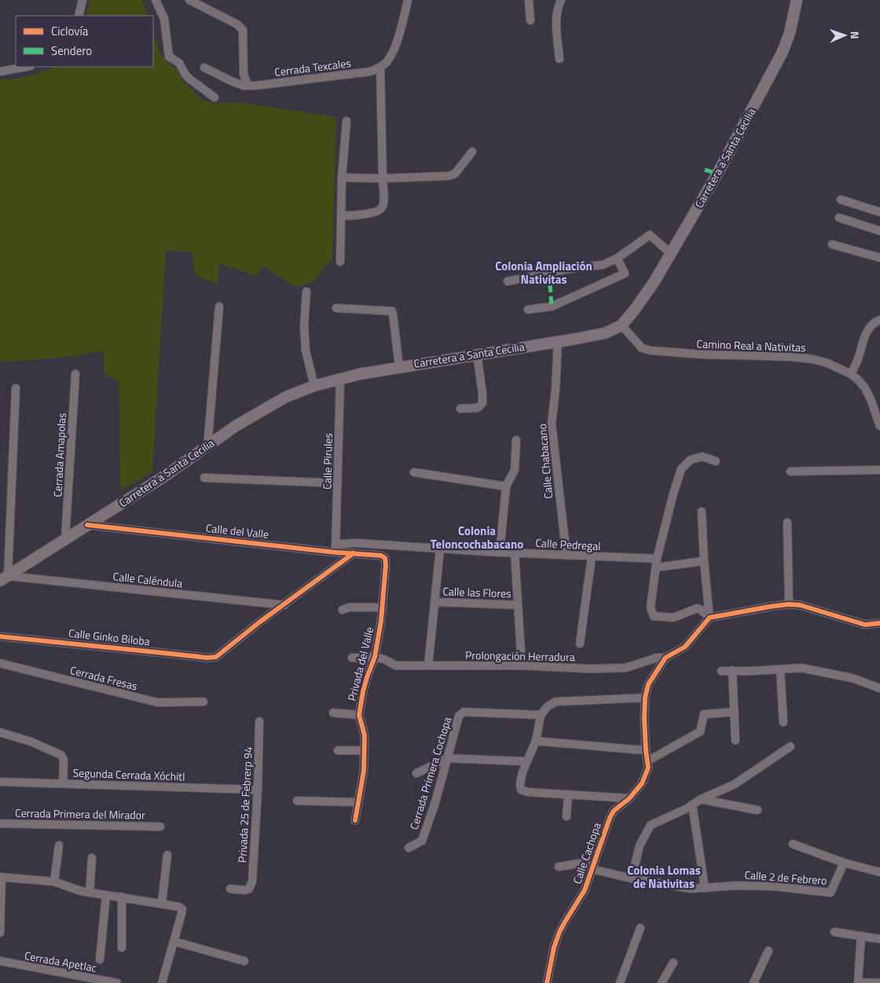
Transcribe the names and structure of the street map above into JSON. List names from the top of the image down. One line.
{"streets":{"main road":["Carretera a Santa Cecilia"],"street":["Cerrada Texcales","Camino Real a Nativitas","Cerrada Amapolas","Calle Pirules","Calle Chabacano","Calle del Valle","Calle Pedregal","Calle Caléndula","Calle las Flores","Calle Ginko Biloba","Prolongación Herradura","Privada del Valle","Cerrada Fresas","Cerrada Primera Cochopa","Segunda Cerrada Xóchitl","Privada 25 de Febrerp 94","Cerrada Primera del Mirador","Calle Cachopa","Calle 2 de Febrero","Cerrada Apetlac"]},"crossings":[["Carretera a Santa Cecilia","Camino Real a Nativitas"],["Carretera a Santa Cecilia","Cerrada Amapolas"],["Carretera a Santa Cecilia","Calle Pirules"],["Carretera a Santa Cecilia","Calle Chabacano"],["Carretera a Santa Cecilia","Calle del Valle"],["Carretera a Santa Cecilia","Calle Caléndula"],["Calle Pirules","Calle del Valle"],["Calle Pirules","Calle Pedregal"],["Calle Chabacano","Calle Pedregal"],["Calle del Valle","Calle Pedregal"],["Calle del Valle","Privada del Valle"],["Calle Caléndula","Calle Ginko Biloba"],["Prolongación Herradura","Privada del Valle"],["Segunda Cerrada Xóchitl","Privada 25 de Febrerp 94"],["Calle Cachopa","Calle 2 de Febrero"]],"districts":["Colonia Ampliación Nativitas","Colonia Teloncochabacano","Colonia Lomas de Nativitas"],"legend":["Ciclovía","Sendero"],"north":"right"}
